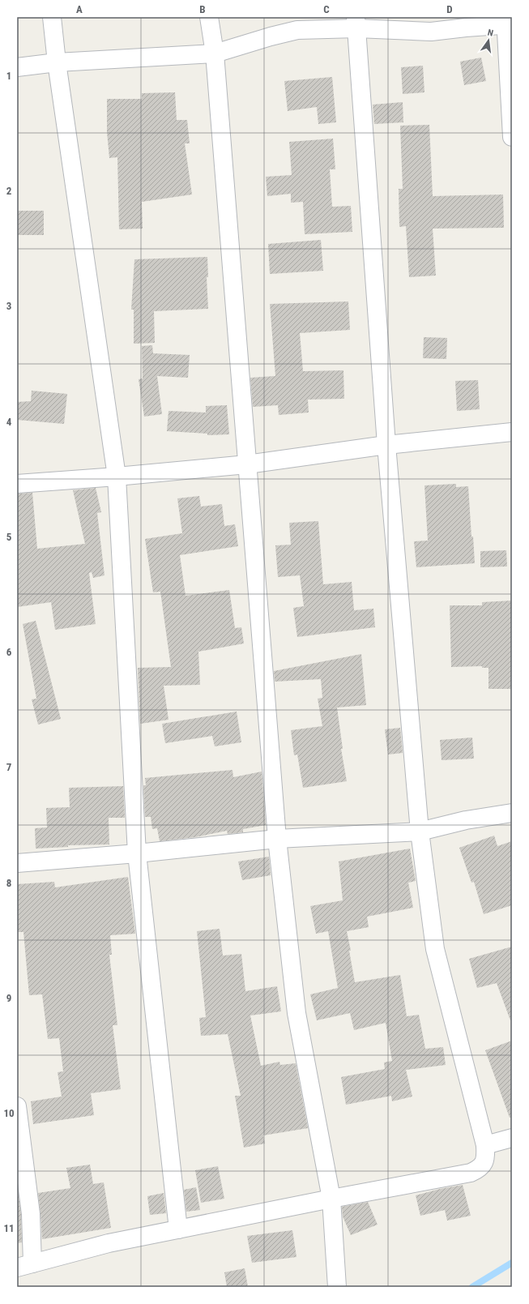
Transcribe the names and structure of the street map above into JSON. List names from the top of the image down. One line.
{"north":"top","grid":{"columns":["A","B","C","D"],"rows":["1","2","3","4","5","6","7","8","9","10","11"]}}
